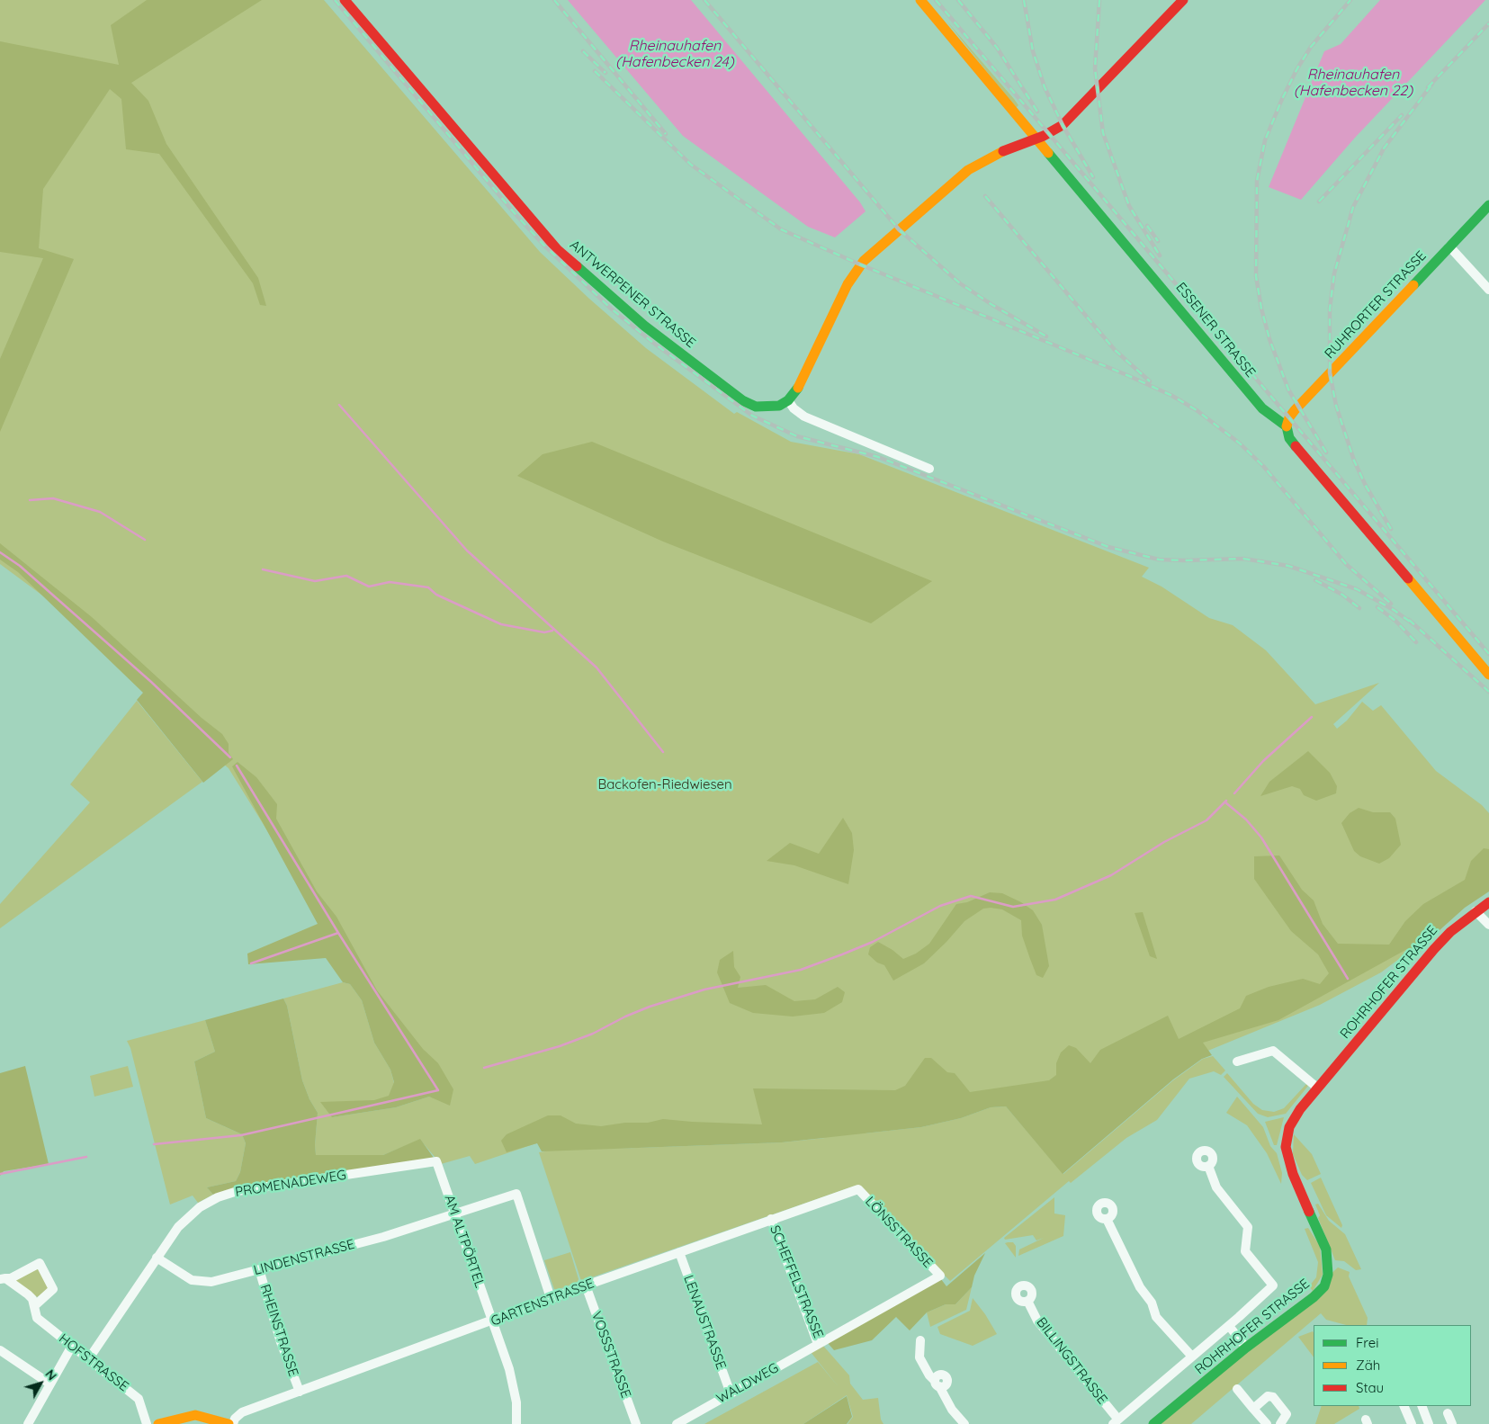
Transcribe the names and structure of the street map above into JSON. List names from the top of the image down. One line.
{"streets":{"street":["ANTWERPENER STRASSE","RUHRORTER STRASSE","ESSENER STRASSE","ROHRHOFER STRASSE","PROMENADEWEG","LÖNSSTRASSE","AM ALTPÖRTEL","LINDENSTRASSE","SCHEFFELSTRASSE","GARTENSTRASSE","LENAUSTRASSE","RHEINSTRASSE","VOSSSTRASSE","BILLINGSTRASSE","HOFSTRASSE","WALDWEG"]},"crossings":[["RUHRORTER STRASSE","ESSENER STRASSE"],["PROMENADEWEG","AM ALTPÖRTEL"],["PROMENADEWEG","LINDENSTRASSE"],["PROMENADEWEG","HOFSTRASSE"],["LÖNSSTRASSE","SCHEFFELSTRASSE"],["LÖNSSTRASSE","GARTENSTRASSE"],["AM ALTPÖRTEL","LINDENSTRASSE"],["AM ALTPÖRTEL","GARTENSTRASSE"],["LINDENSTRASSE","GARTENSTRASSE"],["LINDENSTRASSE","RHEINSTRASSE"],["SCHEFFELSTRASSE","GARTENSTRASSE"],["SCHEFFELSTRASSE","WALDWEG"],["GARTENSTRASSE","LENAUSTRASSE"],["GARTENSTRASSE","RHEINSTRASSE"],["GARTENSTRASSE","VOSSSTRASSE"],["LENAUSTRASSE","WALDWEG"]],"water":["Rheinauhafen (Hafenbecken 24)","Rheinauhafen (Hafenbecken 22)"],"parks":["Backofen-Riedwiesen"],"legend":["Frei","Zäh","Stau"],"north":"top right"}
